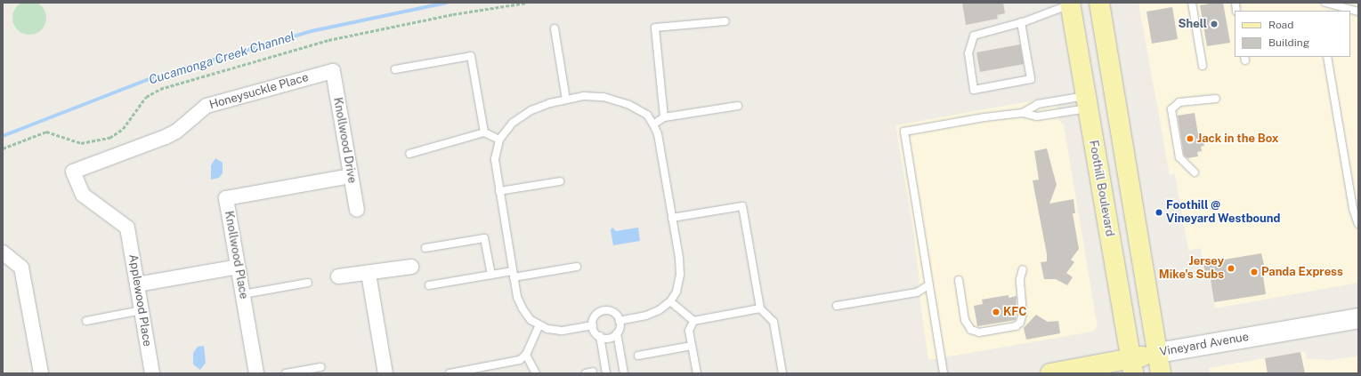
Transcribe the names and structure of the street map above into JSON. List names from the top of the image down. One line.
{"streets":{"main road":["Foothill Boulevard","Vineyard Avenue"],"street":["Honeysuckle Place","Knollwood Drive","Knollwood Place","Applewood Place"]},"crossings":[["Honeysuckle Place","Knollwood Drive"],["Honeysuckle Place","Applewood Place"],["Knollwood Drive","Knollwood Place"],["Foothill Boulevard","Vineyard Avenue"]],"water":["Cucamonga Creek Channel"],"places":["Shell","Jack in the Box","Foothill @ Vineyard Westbound","Jersey Mike's Subs","Panda Express","KFC"],"legend":["Road","Building"]}
